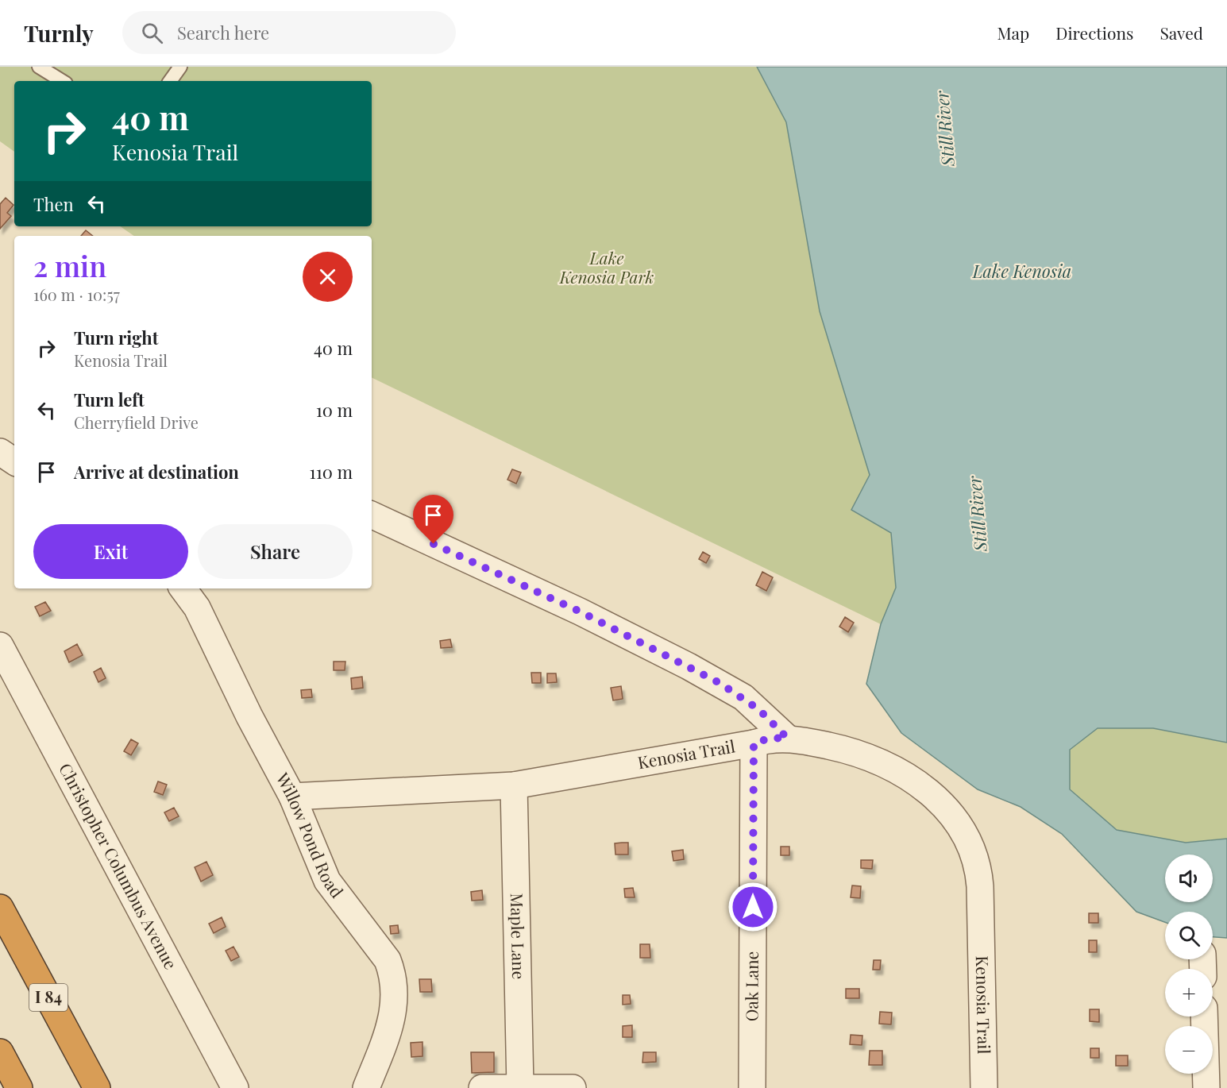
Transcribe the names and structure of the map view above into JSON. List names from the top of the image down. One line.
{"streets":{"highway":["I 84"],"street":["Kenosia Trail","Willow Pond Road","Christopher Columbus Avenue","Maple Lane","Oak Lane"]},"crossings":[["Kenosia Trail","Willow Pond Road"],["Kenosia Trail","Maple Lane"],["Kenosia Trail","Oak Lane"]],"water":["Still River","Lake Kenosia"],"parks":["Lake Kenosia Park"],"page":{"header":"Turnly","search":"Search here","nav":["Map","Directions","Saved"],"turn":["40 m","Kenosia Trail"],"then":"Then","heading":["2 min","160 m · 10:57"],"list":[{"name":"Turn right","note":"Kenosia Trail","value":"40 m"},{"name":"Turn left","note":"Cherryfield Drive","value":"10 m"},{"name":"Arrive at destination","value":"110 m"}],"buttons":["Exit","Share"],"map_buttons":["+","−"]}}
